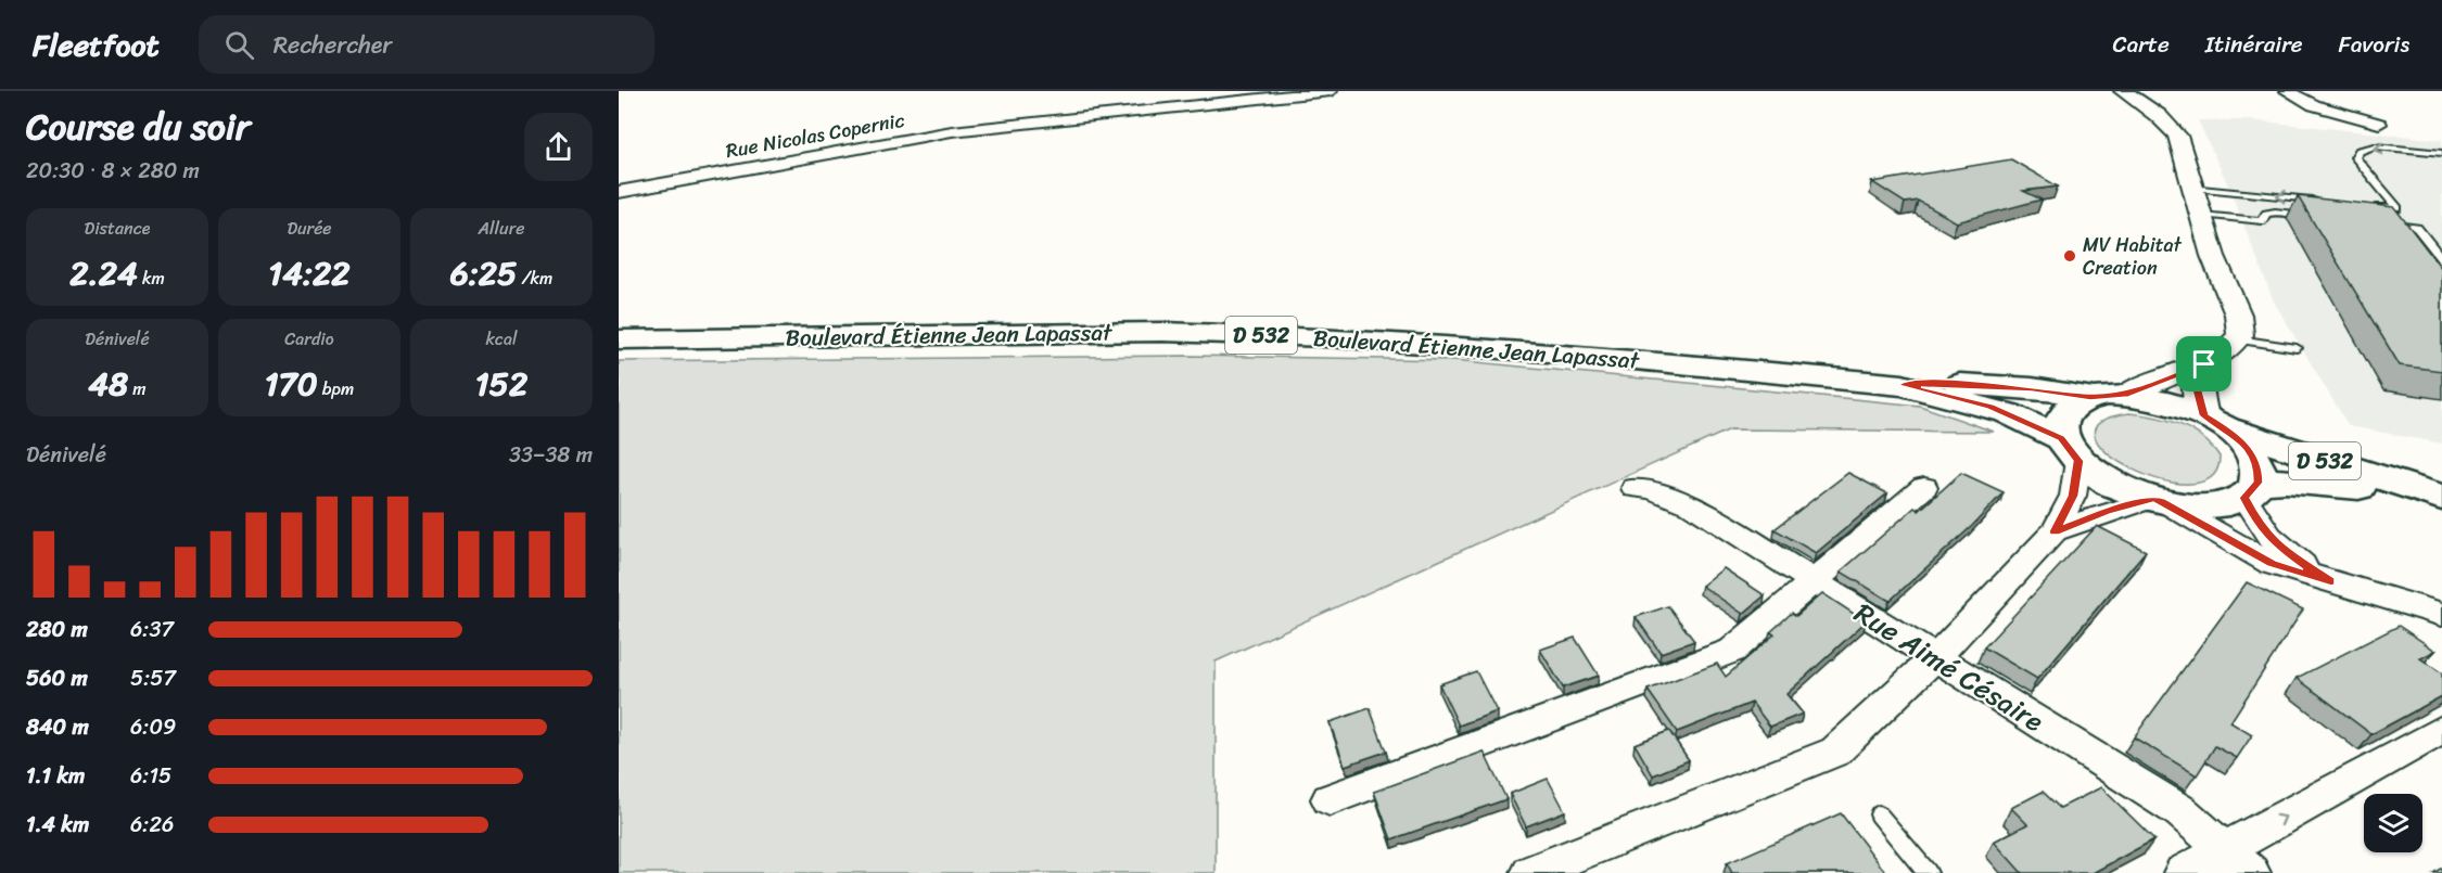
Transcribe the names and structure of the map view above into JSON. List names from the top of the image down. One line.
{"streets":{"main road":["Boulevard Étienne Jean Lapassat","D 532"],"street":["Rue Nicolas Copernic","Rue Aimé Césaire"]},"crossings":[["Boulevard Étienne Jean Lapassat","D 532"]],"places":["MV Habitat Creation"],"page":{"header":"Fleetfoot","search":"Rechercher","nav":["Carte","Itinéraire","Favoris"],"heading":["Course du soir","20:30 · 8 × 280 m"],"stats":[["Distance","2.24 km"],["Durée","14:22"],["Allure","6:25 /km"],["Dénivelé","48 m"],["Cardio","170 bpm"],["kcal","152"]],"chart":["Dénivelé","33–38 m"],"list":[{"name":"280 m","note":"6:37"},{"name":"560 m","note":"5:57"},{"name":"840 m","note":"6:09"},{"name":"1.1 km","note":"6:15"},{"name":"1.4 km","note":"6:26"}]}}
